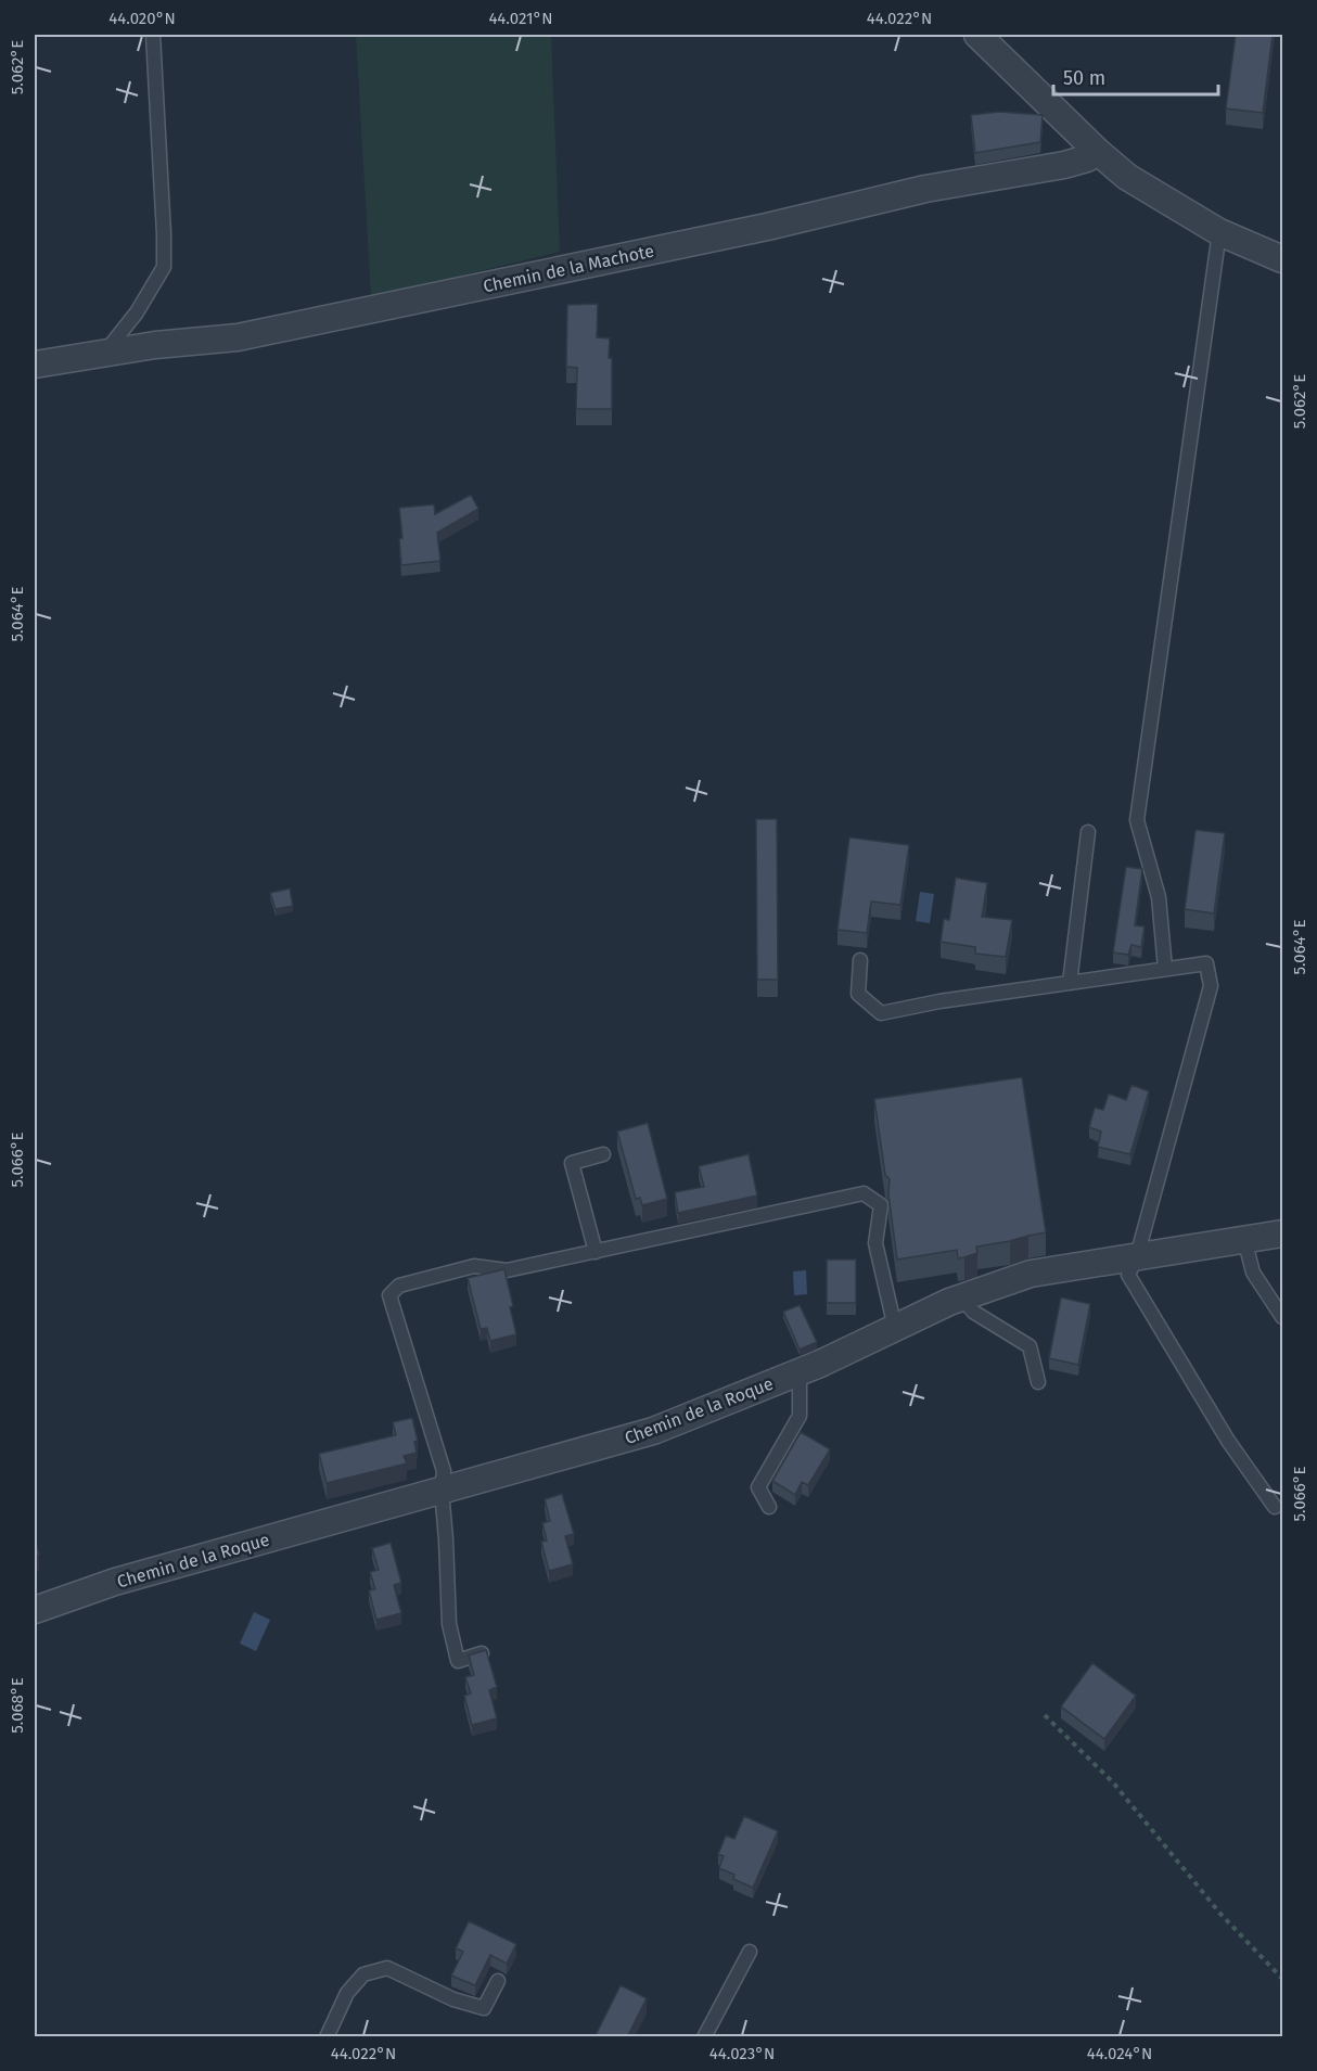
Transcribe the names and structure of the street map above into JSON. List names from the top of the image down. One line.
{"streets":{"street":["Chemin de la Machote","Chemin de la Roque"]},"scale_bar":"50 m","coordinates":["44.020°N","44.021°N","44.022°N","5.062°E","5.064°E","5.066°E","5.068°E","44.023°N","44.024°N"]}
